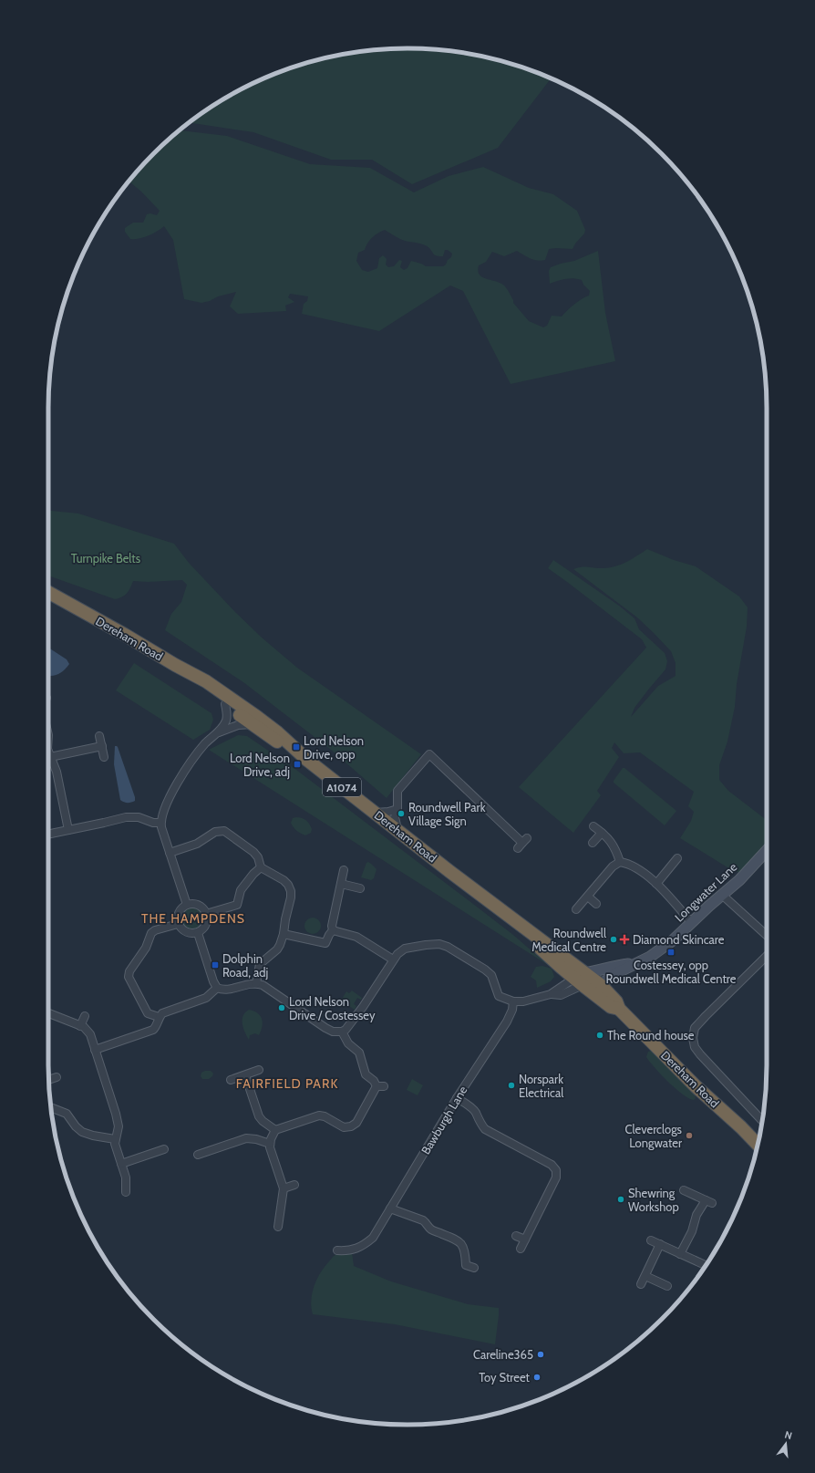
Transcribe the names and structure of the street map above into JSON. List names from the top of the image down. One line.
{"streets":{"highway":["Dereham Road","A1074"],"street":["Longwater Lane","Bawburgh Lane"]},"crossings":[["Dereham Road","Longwater Lane"]],"districts":["THE HAMPDENS","FAIRFIELD PARK"],"parks":["Turnpike Belts"],"places":{"transit":["Lord Nelson Drive, opp","Lord Nelson Drive, adj","Costessey, opp Roundwell Medical Centre","Dolphin Road, adj"],"other":["Roundwell Park Village Sign","Roundwell Medical Centre","Lord Nelson Drive / Costessey","The Round house","Norspark Electrical","Cleverclogs Longwater","Shewring Workshop","Careline365","Toy Street"],"health":["Diamond Skincare"]},"north":"top"}
